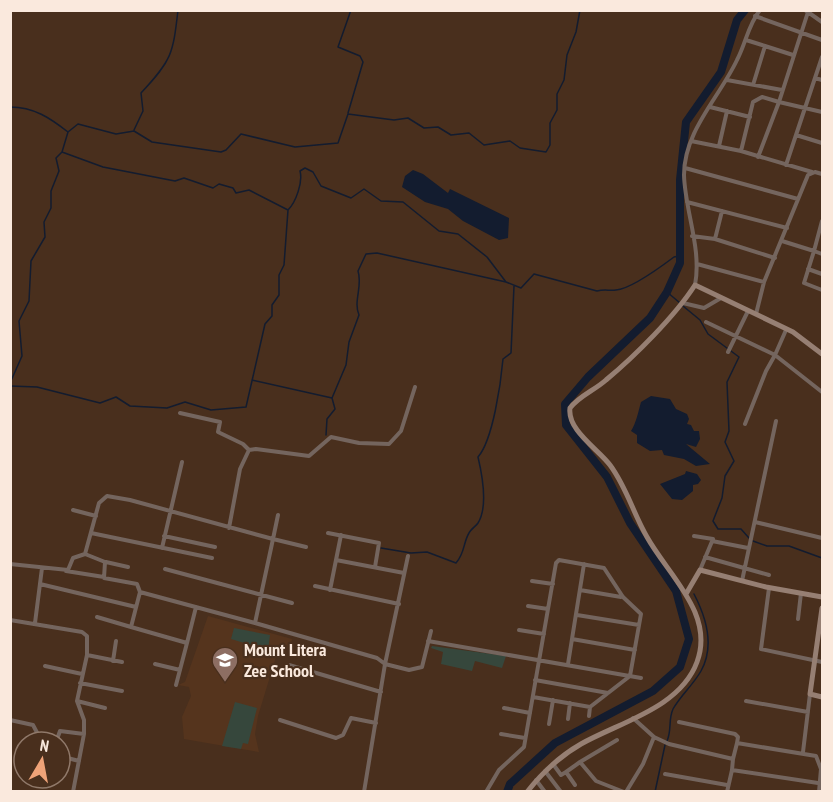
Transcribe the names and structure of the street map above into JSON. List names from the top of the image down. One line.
{"places":{"school or university":["Mount Litera Zee School"]},"north":"top"}
